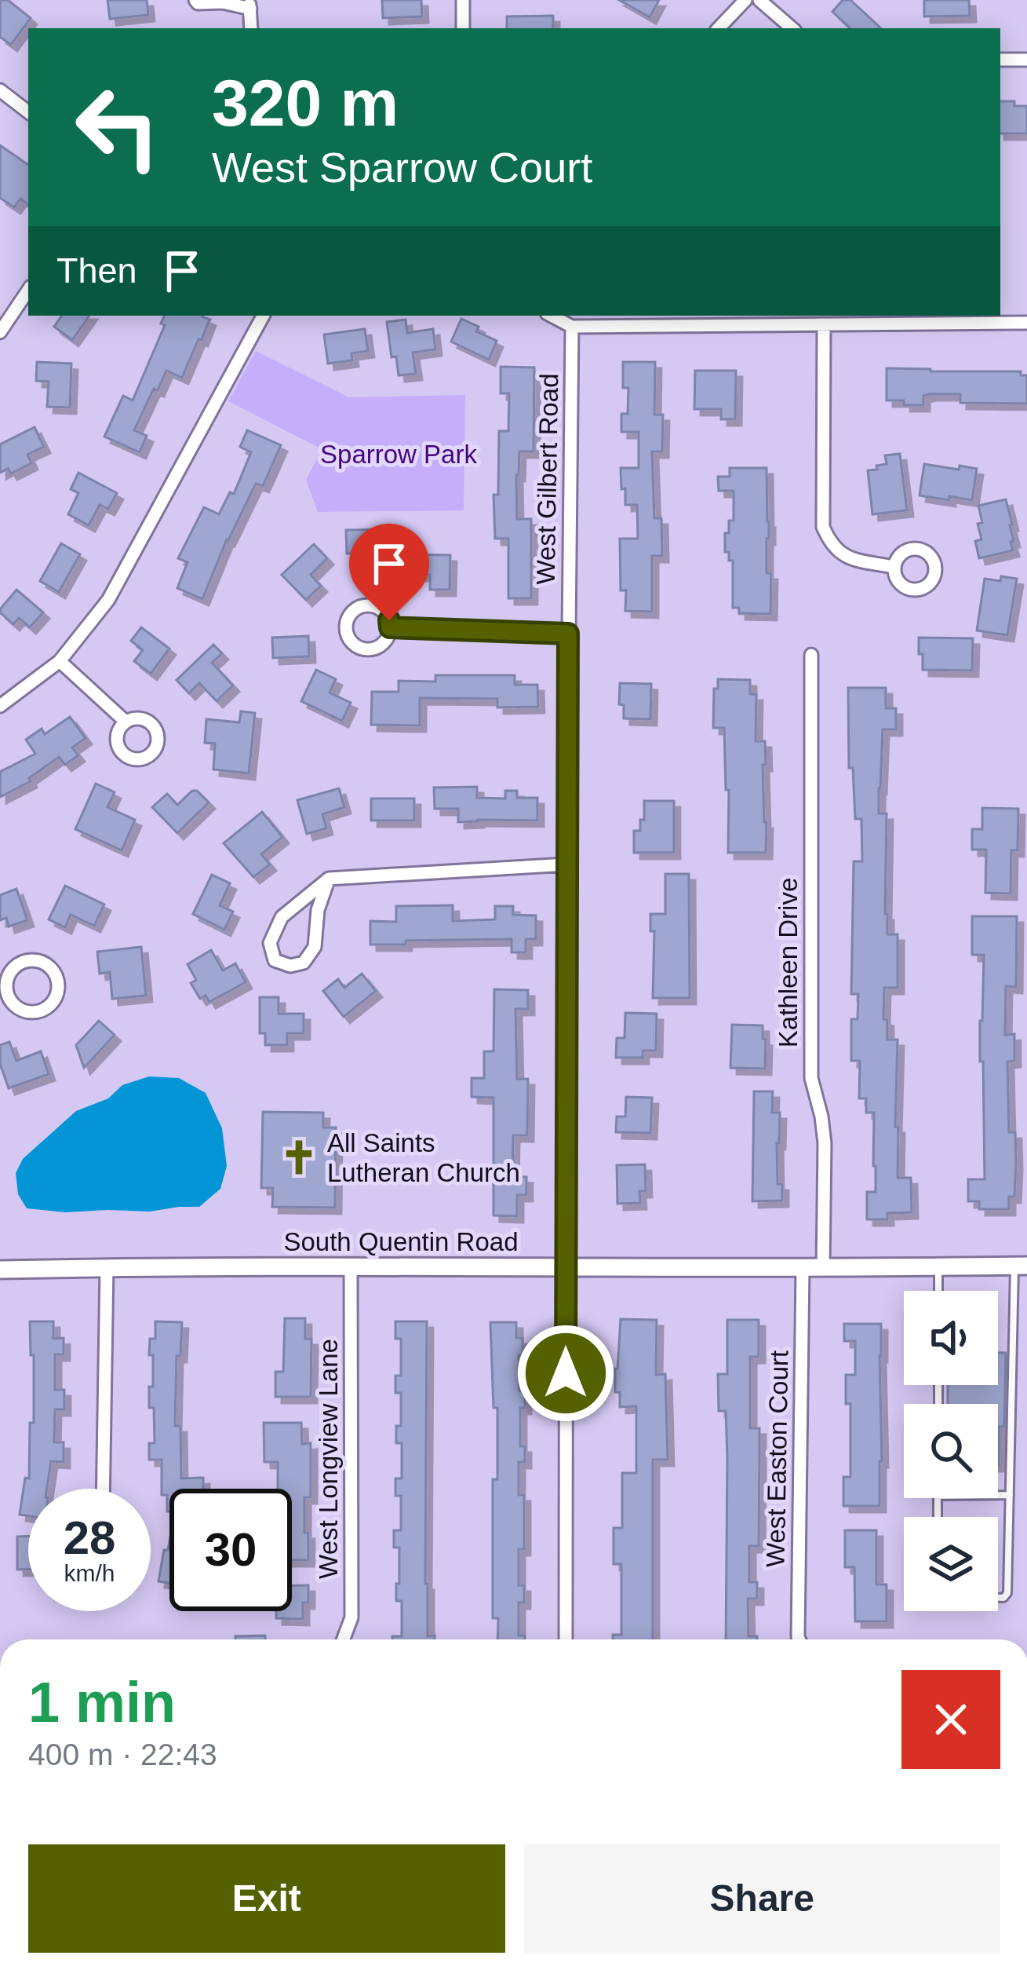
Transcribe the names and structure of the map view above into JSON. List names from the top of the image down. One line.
{"streets":{"main road":["South Quentin Road"],"street":["West Gilbert Road","Kathleen Drive","West Longview Lane","West Easton Court"]},"crossings":[["West Gilbert Road","South Quentin Road"],["Kathleen Drive","South Quentin Road"],["South Quentin Road","West Longview Lane"],["South Quentin Road","West Easton Court"]],"parks":["Sparrow Park"],"places":{"church":["All Saints Lutheran Church"]},"page":{"turn":["320 m","West Sparrow Court"],"then":"Then","speed":"28 km/h","limit":"30","heading":["1 min","400 m · 22:43"],"buttons":["Exit","Share"]}}
